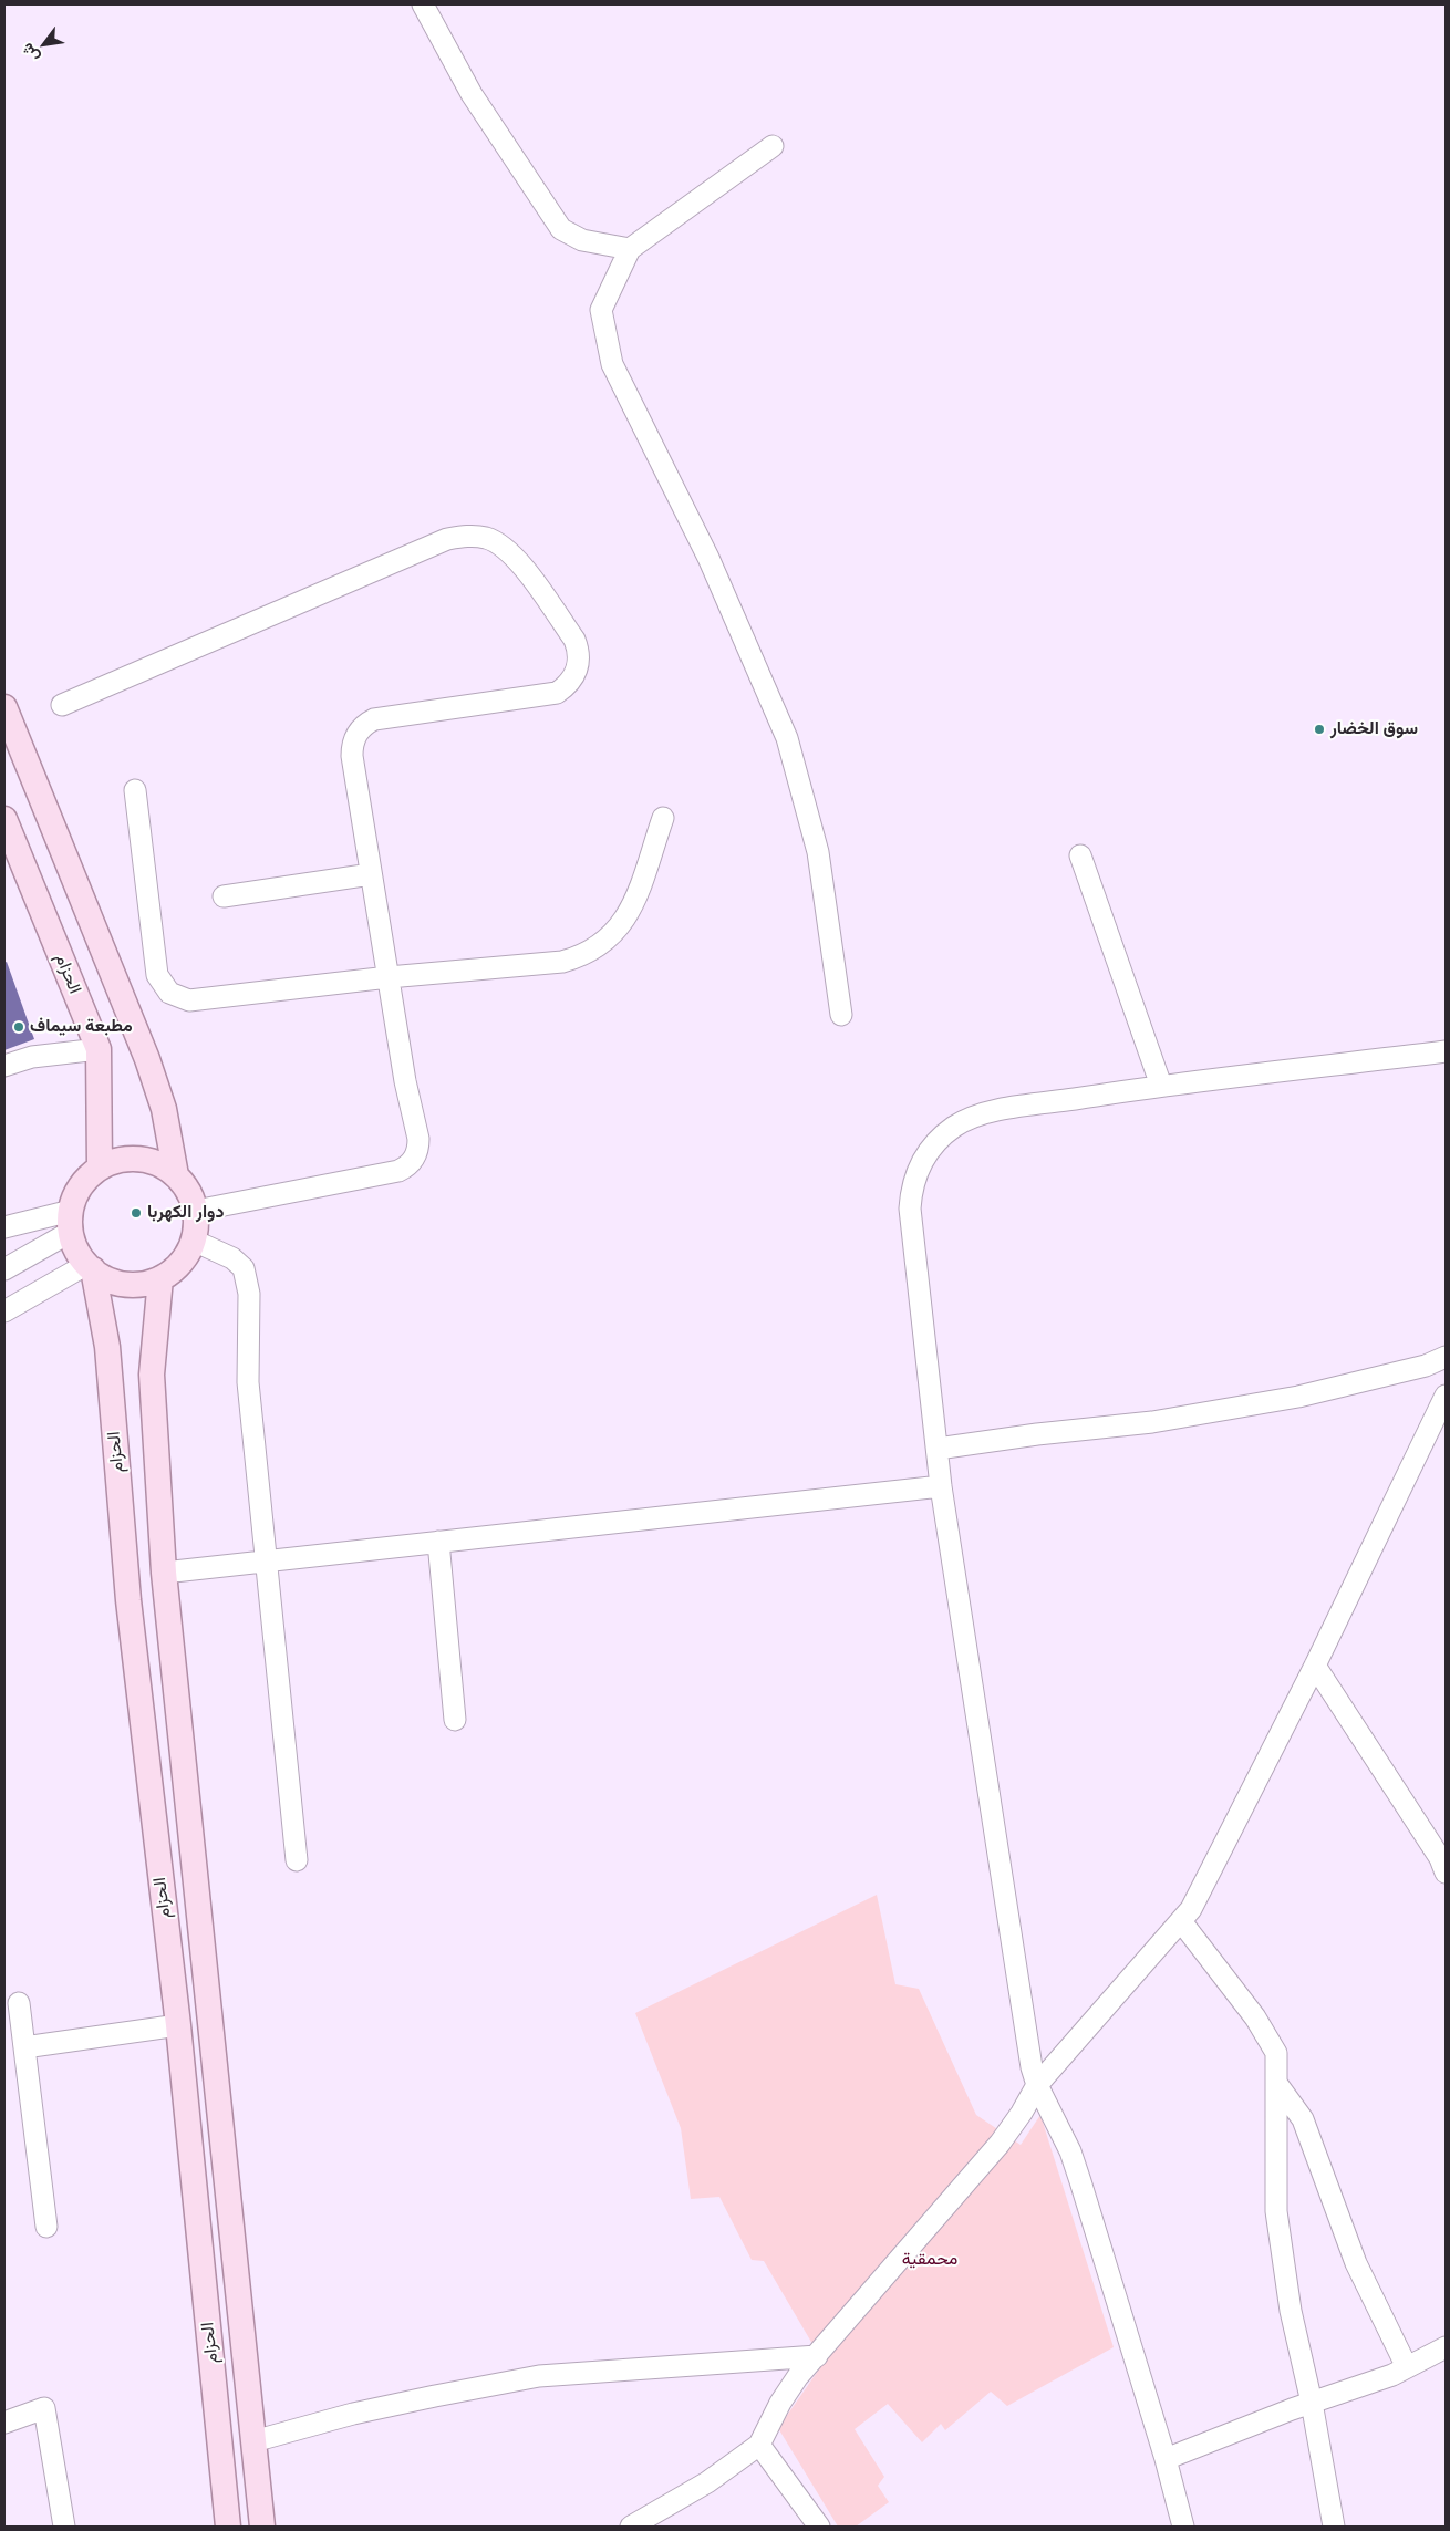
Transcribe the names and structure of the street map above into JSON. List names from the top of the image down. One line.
{"streets":{"main road":["الحزام"]},"parks":["محمقية"],"places":["سوق الخضار","مطبعة سيماف","دوار الكهربا"],"north":"bottom left"}
